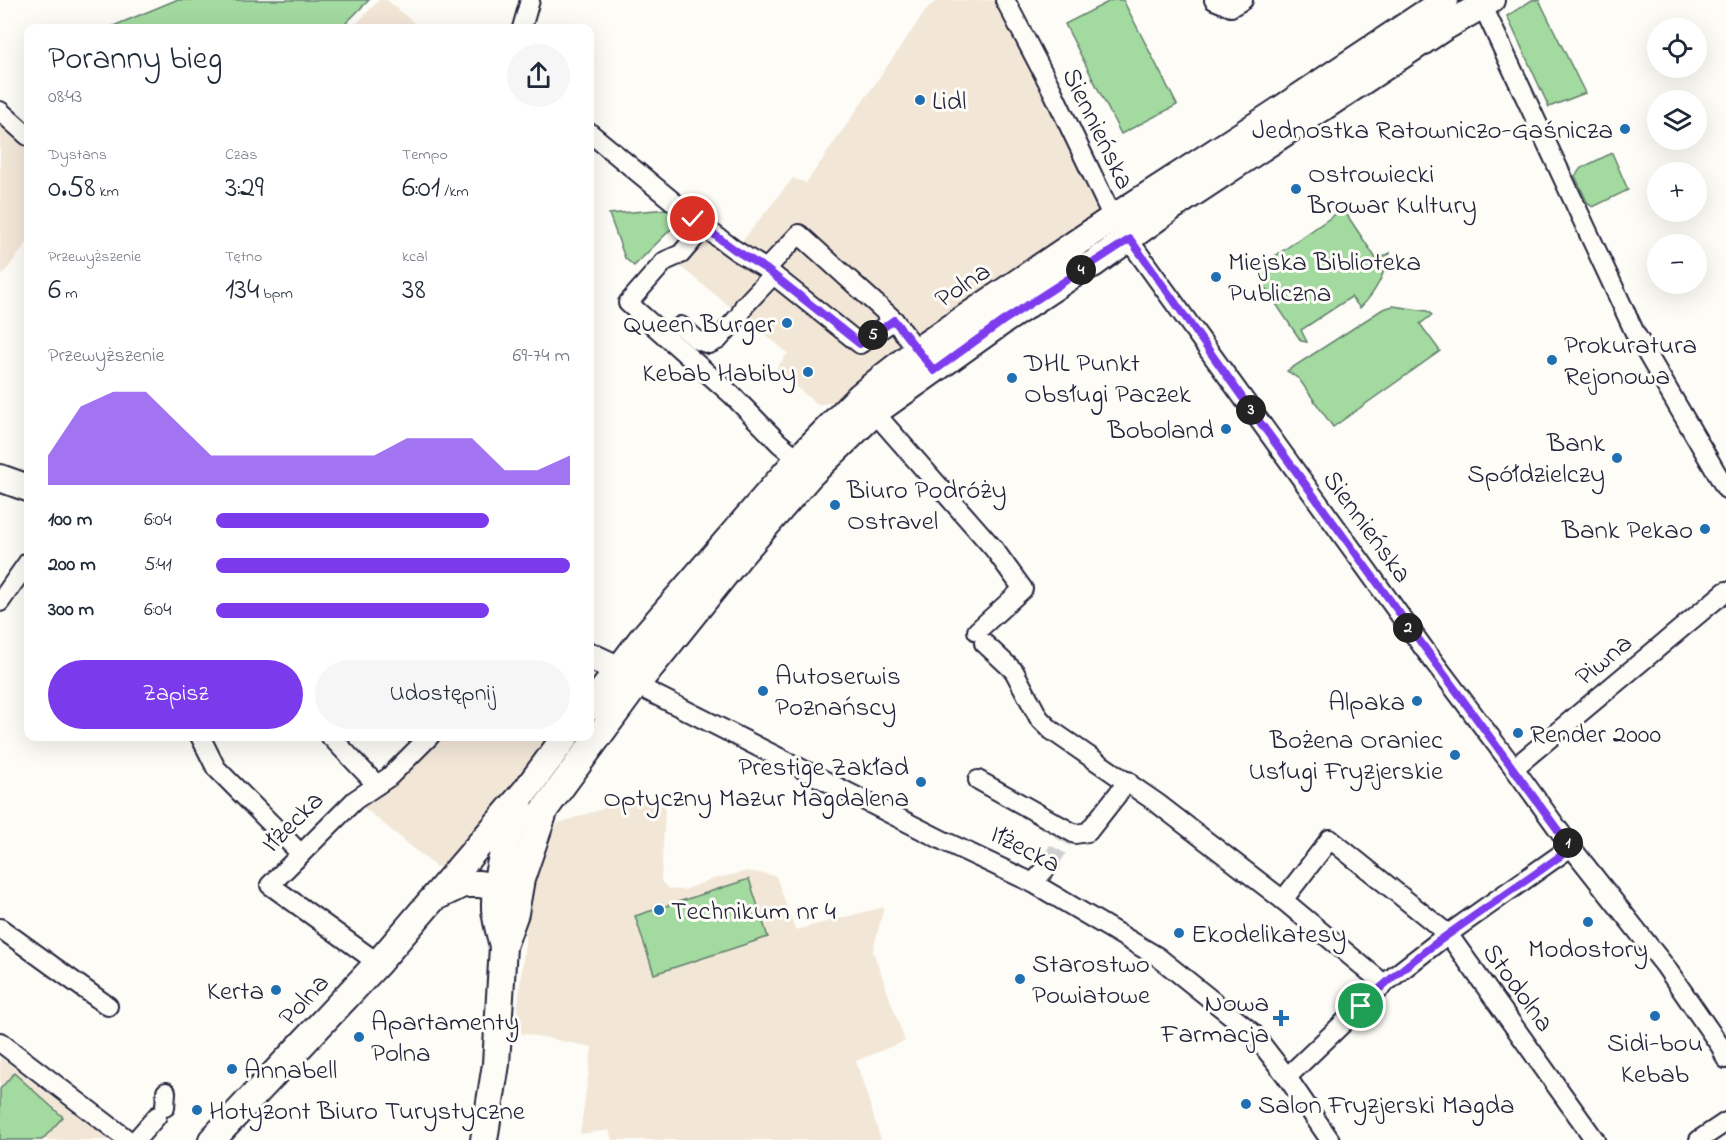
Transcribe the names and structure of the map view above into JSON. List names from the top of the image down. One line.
{"streets":{"street":["Siennieńska","Polna","Piwna","Iłżecka","Stodolna"]},"crossings":[["Siennieńska","Polna"],["Siennieńska","Piwna"],["Polna","Iłżecka"]],"places":{"other":["Lidl","Jednostka Ratowniczo-Gaśnicza","Ostrowiecki Browar Kultury","Miejska Biblioteka Publiczna","Queen Burger","Prokuratura Rejonowa","Kebab Habiby","DHL Punkt Obsługi Paczek","Boboland","Bank Spółdzielczy","Biuro Podróży Ostravel","Bank Pekao","Autoserwis Poznańscy","Alpaka","Render 2000","Bożena Oraniec Usługi Fryzjerskie","Prestige Zakład Optyczny Mazur Magdalena","Technikum nr 4","Modostory","Ekodelikatesy","Starostwo Powiatowe","Kerta","Sidi-bou Kebab","Apartamenty Polna","Annabell","Salon Fryzjerski Magda","Hotyzont Biuro Turystyczne"],"health":["Nowa Farmacja"]},"page":{"map_buttons":["+","−"],"heading":["Poranny bieg","08:43"],"stats":[["Dystans","0.58 km"],["Czas","3:29"],["Tempo","6:01 /km"],["Przewyższenie","6 m"],["Tętno","134 bpm"],["kcal","38"]],"pins":["4","5","3","2","1"],"chart":["Przewyższenie","69–74 m"],"list":[{"name":"100 m","note":"6:04"},{"name":"200 m","note":"5:41"},{"name":"300 m","note":"6:04"}],"buttons":["Zapisz","Udostępnij"]}}
